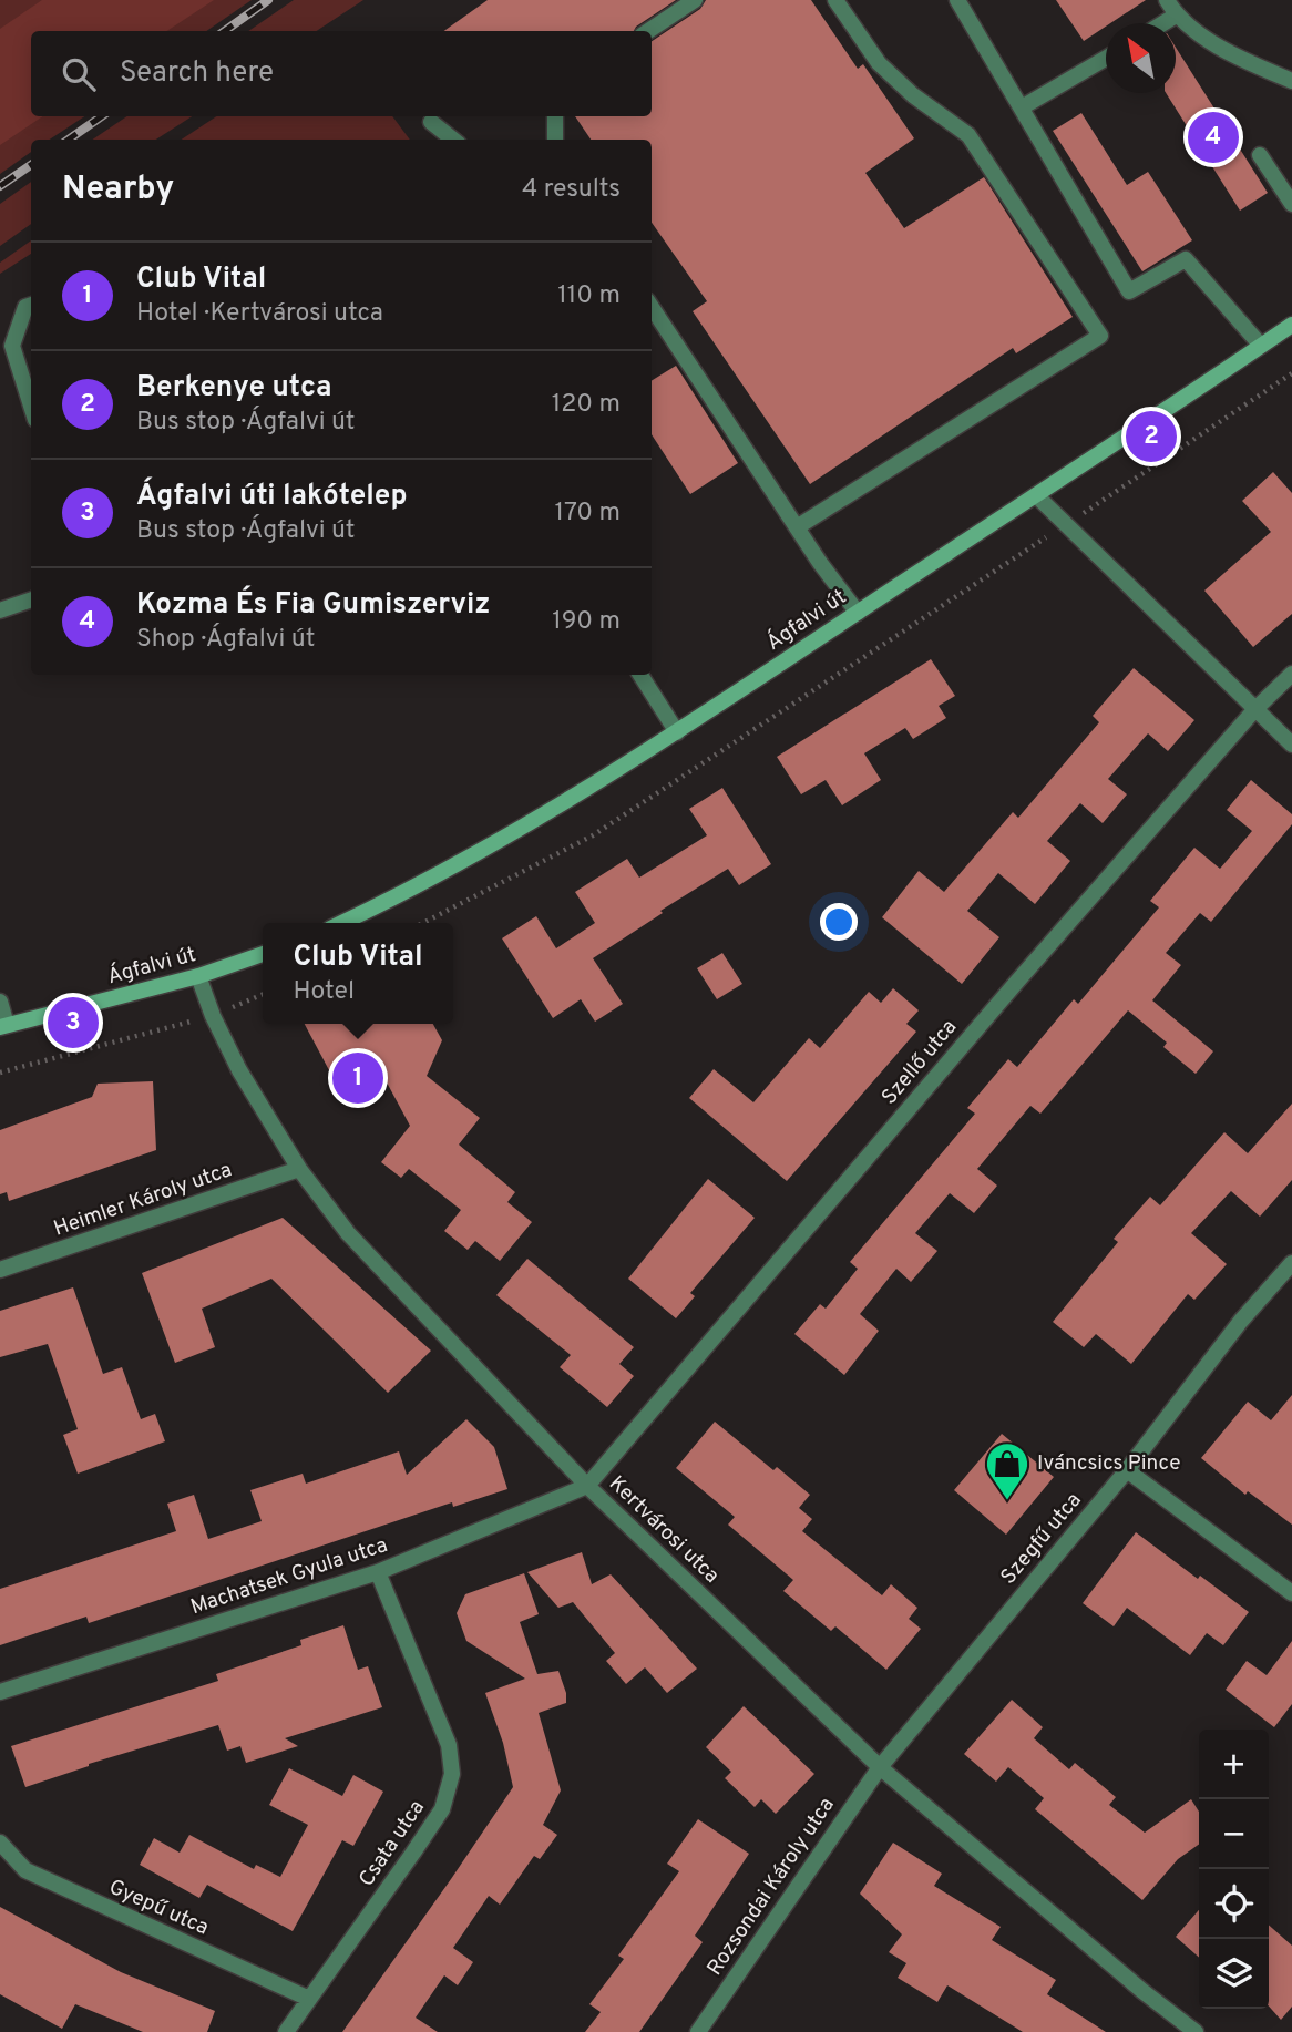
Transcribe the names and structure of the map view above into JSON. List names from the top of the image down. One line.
{"streets":{"street":["Ágfalvi út","Szellő utca","Heimler Károly utca","Kertvárosi utca","Szegfű utca","Machatsek Gyula utca","Csata utca","Rozsondai Károly utca","Gyepű utca"]},"crossings":[["Ágfalvi út","Kertvárosi utca"],["Szellő utca","Kertvárosi utca"],["Szellő utca","Machatsek Gyula utca"],["Heimler Károly utca","Kertvárosi utca"],["Kertvárosi utca","Szegfű utca"],["Kertvárosi utca","Machatsek Gyula utca"],["Kertvárosi utca","Rozsondai Károly utca"],["Szegfű utca","Rozsondai Károly utca"],["Machatsek Gyula utca","Csata utca"],["Csata utca","Gyepű utca"]],"places":{"shop":["Iváncsics Pince"]},"north":"top left","page":{"search":"Search here","pins":["4","2","3","1"],"heading":["Nearby","4 results"],"list":[{"mark":"1","name":"Club Vital","note":"Hotel · Kertvárosi utca","value":"110 m"},{"mark":"2","name":"Berkenye utca","note":"Bus stop · Ágfalvi út","value":"120 m"},{"mark":"3","name":"Ágfalvi úti lakótelep","note":"Bus stop · Ágfalvi út","value":"170 m"},{"mark":"4","name":"Kozma És Fia Gumiszerviz","note":"Shop · Ágfalvi út","value":"190 m"}],"popup":["Club Vital","Hotel"],"map_buttons":["+","−"]}}
